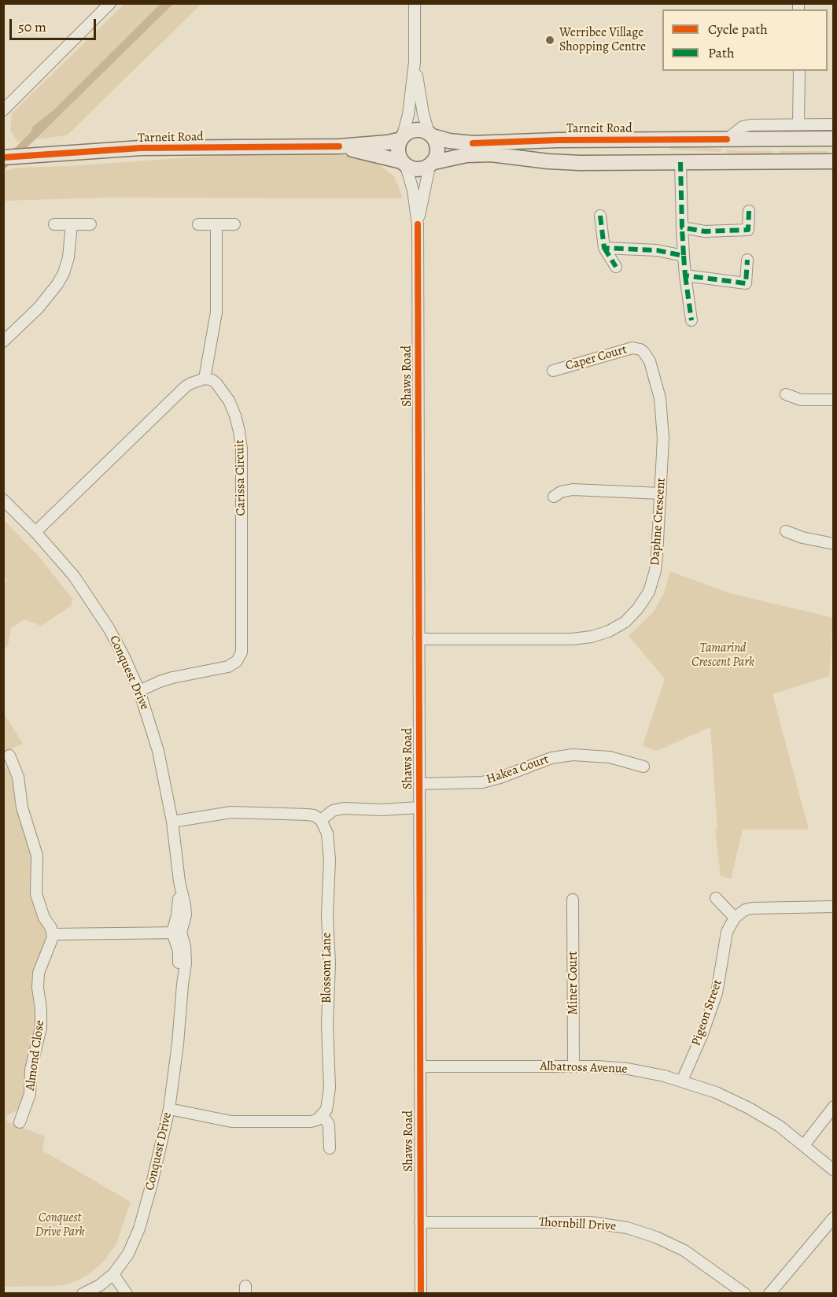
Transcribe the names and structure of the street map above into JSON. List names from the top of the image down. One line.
{"streets":{"main road":["Tarneit Road"],"street":["Caper Court","Shaws Road","Carissa Circuit","Daphne Crescent","Conquest Drive","Hakea Court","Blossom Lane","Miner Court","Pigeon Street","Almond Close","Albatross Avenue","Thornbill Drive"]},"crossings":[["Tarneit Road","Shaws Road"],["Caper Court","Daphne Crescent"],["Shaws Road","Daphne Crescent"],["Shaws Road","Hakea Court"],["Shaws Road","Albatross Avenue"],["Shaws Road","Thornbill Drive"],["Carissa Circuit","Conquest Drive"],["Miner Court","Albatross Avenue"],["Pigeon Street","Albatross Avenue"]],"parks":["Tamarind Crescent Park","Conquest Drive Park"],"places":["Werribee Village Shopping Centre"],"legend":["Cycle path","Path"],"scale_bar":"50 m"}
